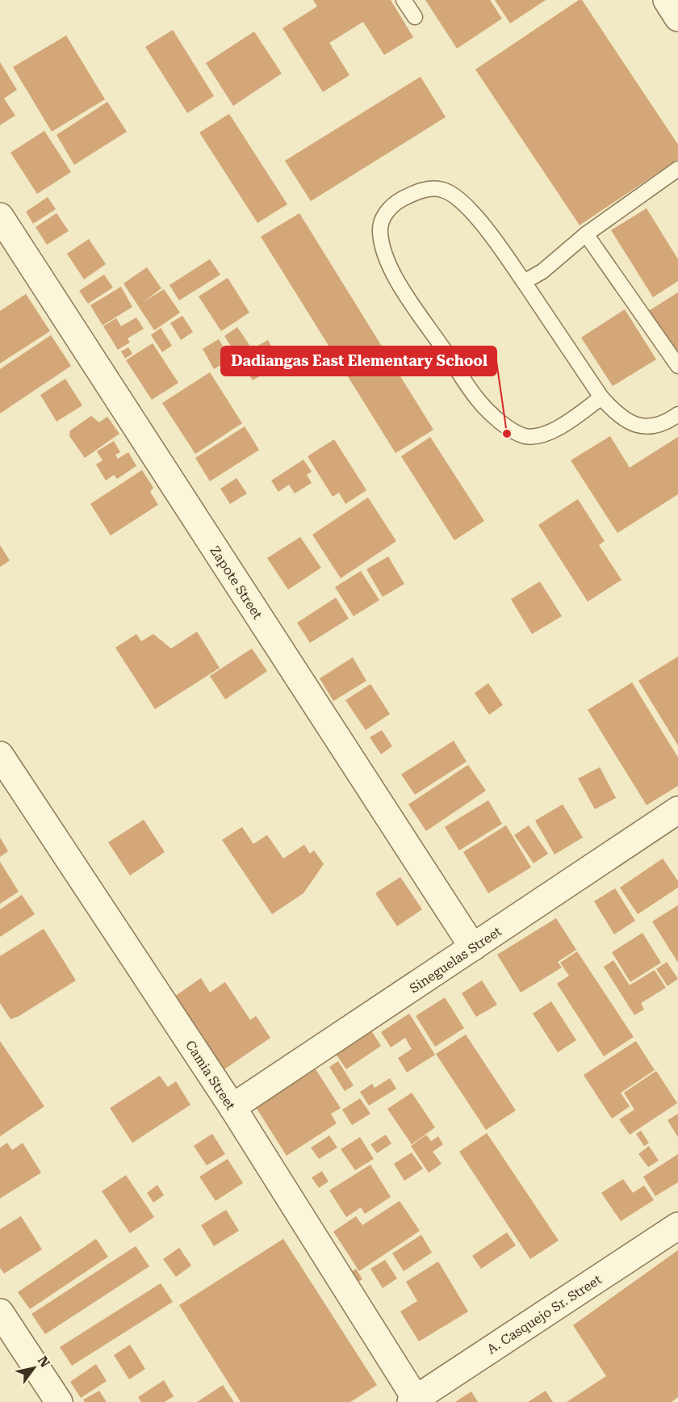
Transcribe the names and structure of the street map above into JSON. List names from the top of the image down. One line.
{"streets":{"street":["Zapote Street","Sineguelas Street","Camia Street","A. Casquejo Sr. Street"]},"crossings":[["Zapote Street","Sineguelas Street"],["Sineguelas Street","Camia Street"],["Camia Street","A. Casquejo Sr. Street"]],"places":["Dadiangas East Elementary School"],"north":"top right"}
